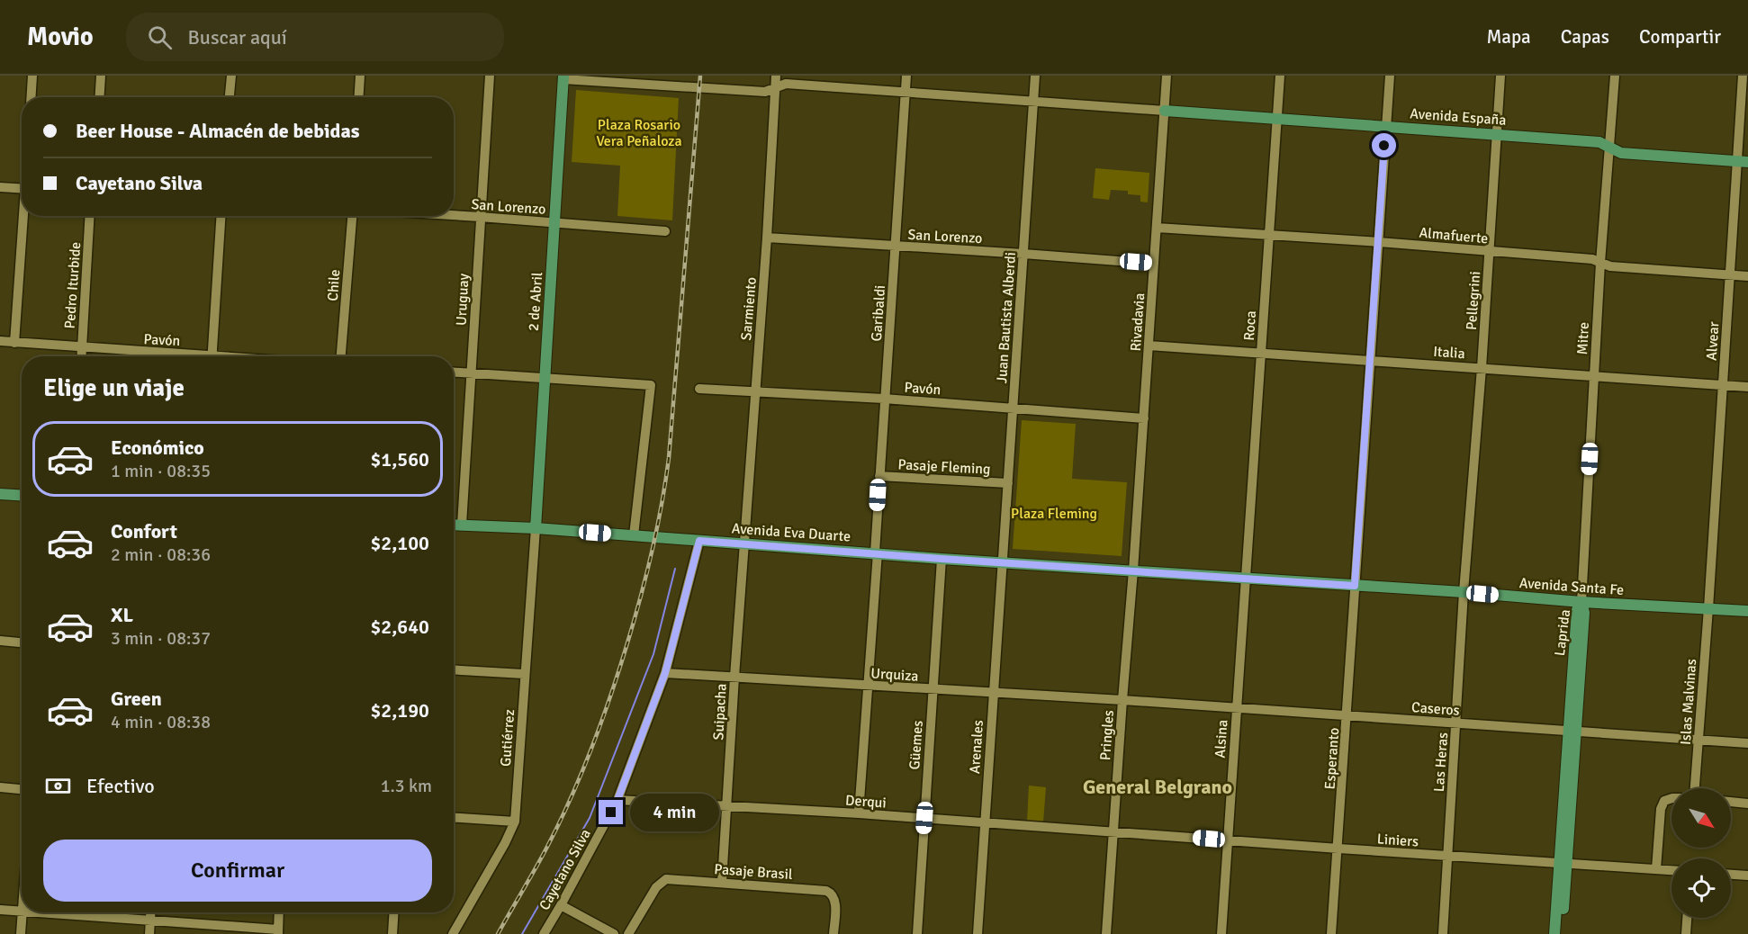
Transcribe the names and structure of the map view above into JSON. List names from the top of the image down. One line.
{"streets":{"main road":["Avenida España","2 de Abril","Avenida Eva Duarte","Avenida Santa Fe","Laprida"],"street":["San Lorenzo","Almafuerte","Pedro Iturbide","Chile","Uruguay","Pellegrini","Sarmiento","Garibaldi","Juan Bautista Alberdi","Rivadavia","Roca","Mitre","Pavón","Alvear","Italia","Pasaje Fleming","Urquiza","Islas Malvinas","Caseros","Suipacha","Pringles","Gutiérrez","Alsina","Güemes","Arenales","Esperanto","Las Heras","Derqui","Liniers","Cayetano Silva","Pasaje Brasil"]},"crossings":[["Avenida España","Pellegrini"],["Avenida España","Rivadavia"],["Avenida España","Roca"],["Avenida España","Mitre"],["Avenida España","Alvear"],["Avenida España","Esperanto"],["San Lorenzo","Uruguay"],["San Lorenzo","2 de Abril"],["San Lorenzo","Sarmiento"],["San Lorenzo","Garibaldi"],["San Lorenzo","Juan Bautista Alberdi"],["San Lorenzo","Rivadavia"],["Almafuerte","Pellegrini"],["Almafuerte","Rivadavia"],["Almafuerte","Roca"],["Almafuerte","Mitre"],["Almafuerte","Alvear"],["Almafuerte","Esperanto"],["Pedro Iturbide","Pavón"],["Uruguay","Avenida Eva Duarte"],["Pellegrini","Italia"],["Pellegrini","Avenida Santa Fe"],["Pellegrini","Las Heras"],["2 de Abril","Avenida Eva Duarte"],["2 de Abril","Gutiérrez"],["Sarmiento","Pavón"],["Sarmiento","Avenida Eva Duarte"],["Sarmiento","Suipacha"],["Garibaldi","Pavón"],["Garibaldi","Pasaje Fleming"],["Garibaldi","Avenida Eva Duarte"],["Garibaldi","Urquiza"],["Garibaldi","Derqui"],["Juan Bautista Alberdi","Pavón"],["Juan Bautista Alberdi","Pasaje Fleming"],["Juan Bautista Alberdi","Avenida Eva Duarte"],["Juan Bautista Alberdi","Arenales"],["Rivadavia","Pavón"],["Rivadavia","Italia"],["Rivadavia","Avenida Eva Duarte"],["Rivadavia","Avenida Santa Fe"],["Rivadavia","Pringles"],["Roca","Italia"],["Roca","Avenida Santa Fe"],["Roca","Alsina"],["Mitre","Italia"],["Mitre","Avenida Santa Fe"],["Mitre","Laprida"],["Alvear","Italia"],["Alvear","Avenida Santa Fe"],["Alvear","Islas Malvinas"],["Italia","Esperanto"],["Avenida Eva Duarte","Avenida Santa Fe"],["Avenida Eva Duarte","Suipacha"],["Avenida Eva Duarte","Pringles"],["Avenida Eva Duarte","Gutiérrez"],["Avenida Eva Duarte","Güemes"],["Avenida Eva Duarte","Arenales"],["Avenida Eva Duarte","Cayetano Silva"],["Avenida Santa Fe","Laprida"],["Avenida Santa Fe","Islas Malvinas"],["Avenida Santa Fe","Pringles"],["Avenida Santa Fe","Alsina"],["Avenida Santa Fe","Esperanto"],["Avenida Santa Fe","Las Heras"],["Laprida","Caseros"],["Laprida","Liniers"],["Urquiza","Caseros"],["Urquiza","Suipacha"],["Urquiza","Pringles"],["Urquiza","Güemes"],["Urquiza","Arenales"],["Urquiza","Cayetano Silva"],["Islas Malvinas","Caseros"],["Caseros","Pringles"],["Caseros","Alsina"],["Caseros","Esperanto"],["Caseros","Las Heras"],["Suipacha","Derqui"],["Suipacha","Pasaje Brasil"],["Pringles","Derqui"],["Pringles","Liniers"],["Alsina","Liniers"],["Güemes","Derqui"],["Arenales","Derqui"],["Esperanto","Liniers"],["Las Heras","Liniers"],["Derqui","Liniers"],["Derqui","Cayetano Silva"]],"districts":["General Belgrano"],"parks":["Plaza Rosario Vera Peñaloza","Plaza Fleming"],"north":"bottom right","page":{"header":"Movio","search":"Buscar aquí","nav":["Mapa","Capas","Compartir"],"banner":["Beer House - Almacén de bebidas","Cayetano Silva"],"heading":"Elige un viaje","list":[{"name":"Económico","note":"1 min · 08:35","value":"$1,560"},{"name":"Confort","note":"2 min · 08:36","value":"$2,100"},{"name":"XL","note":"3 min · 08:37","value":"$2,640"},{"name":"Green","note":"4 min · 08:38","value":"$2,190"}],"pay":["Efectivo","1.3 km"],"bubble":"4 min","buttons":"Confirmar"}}
